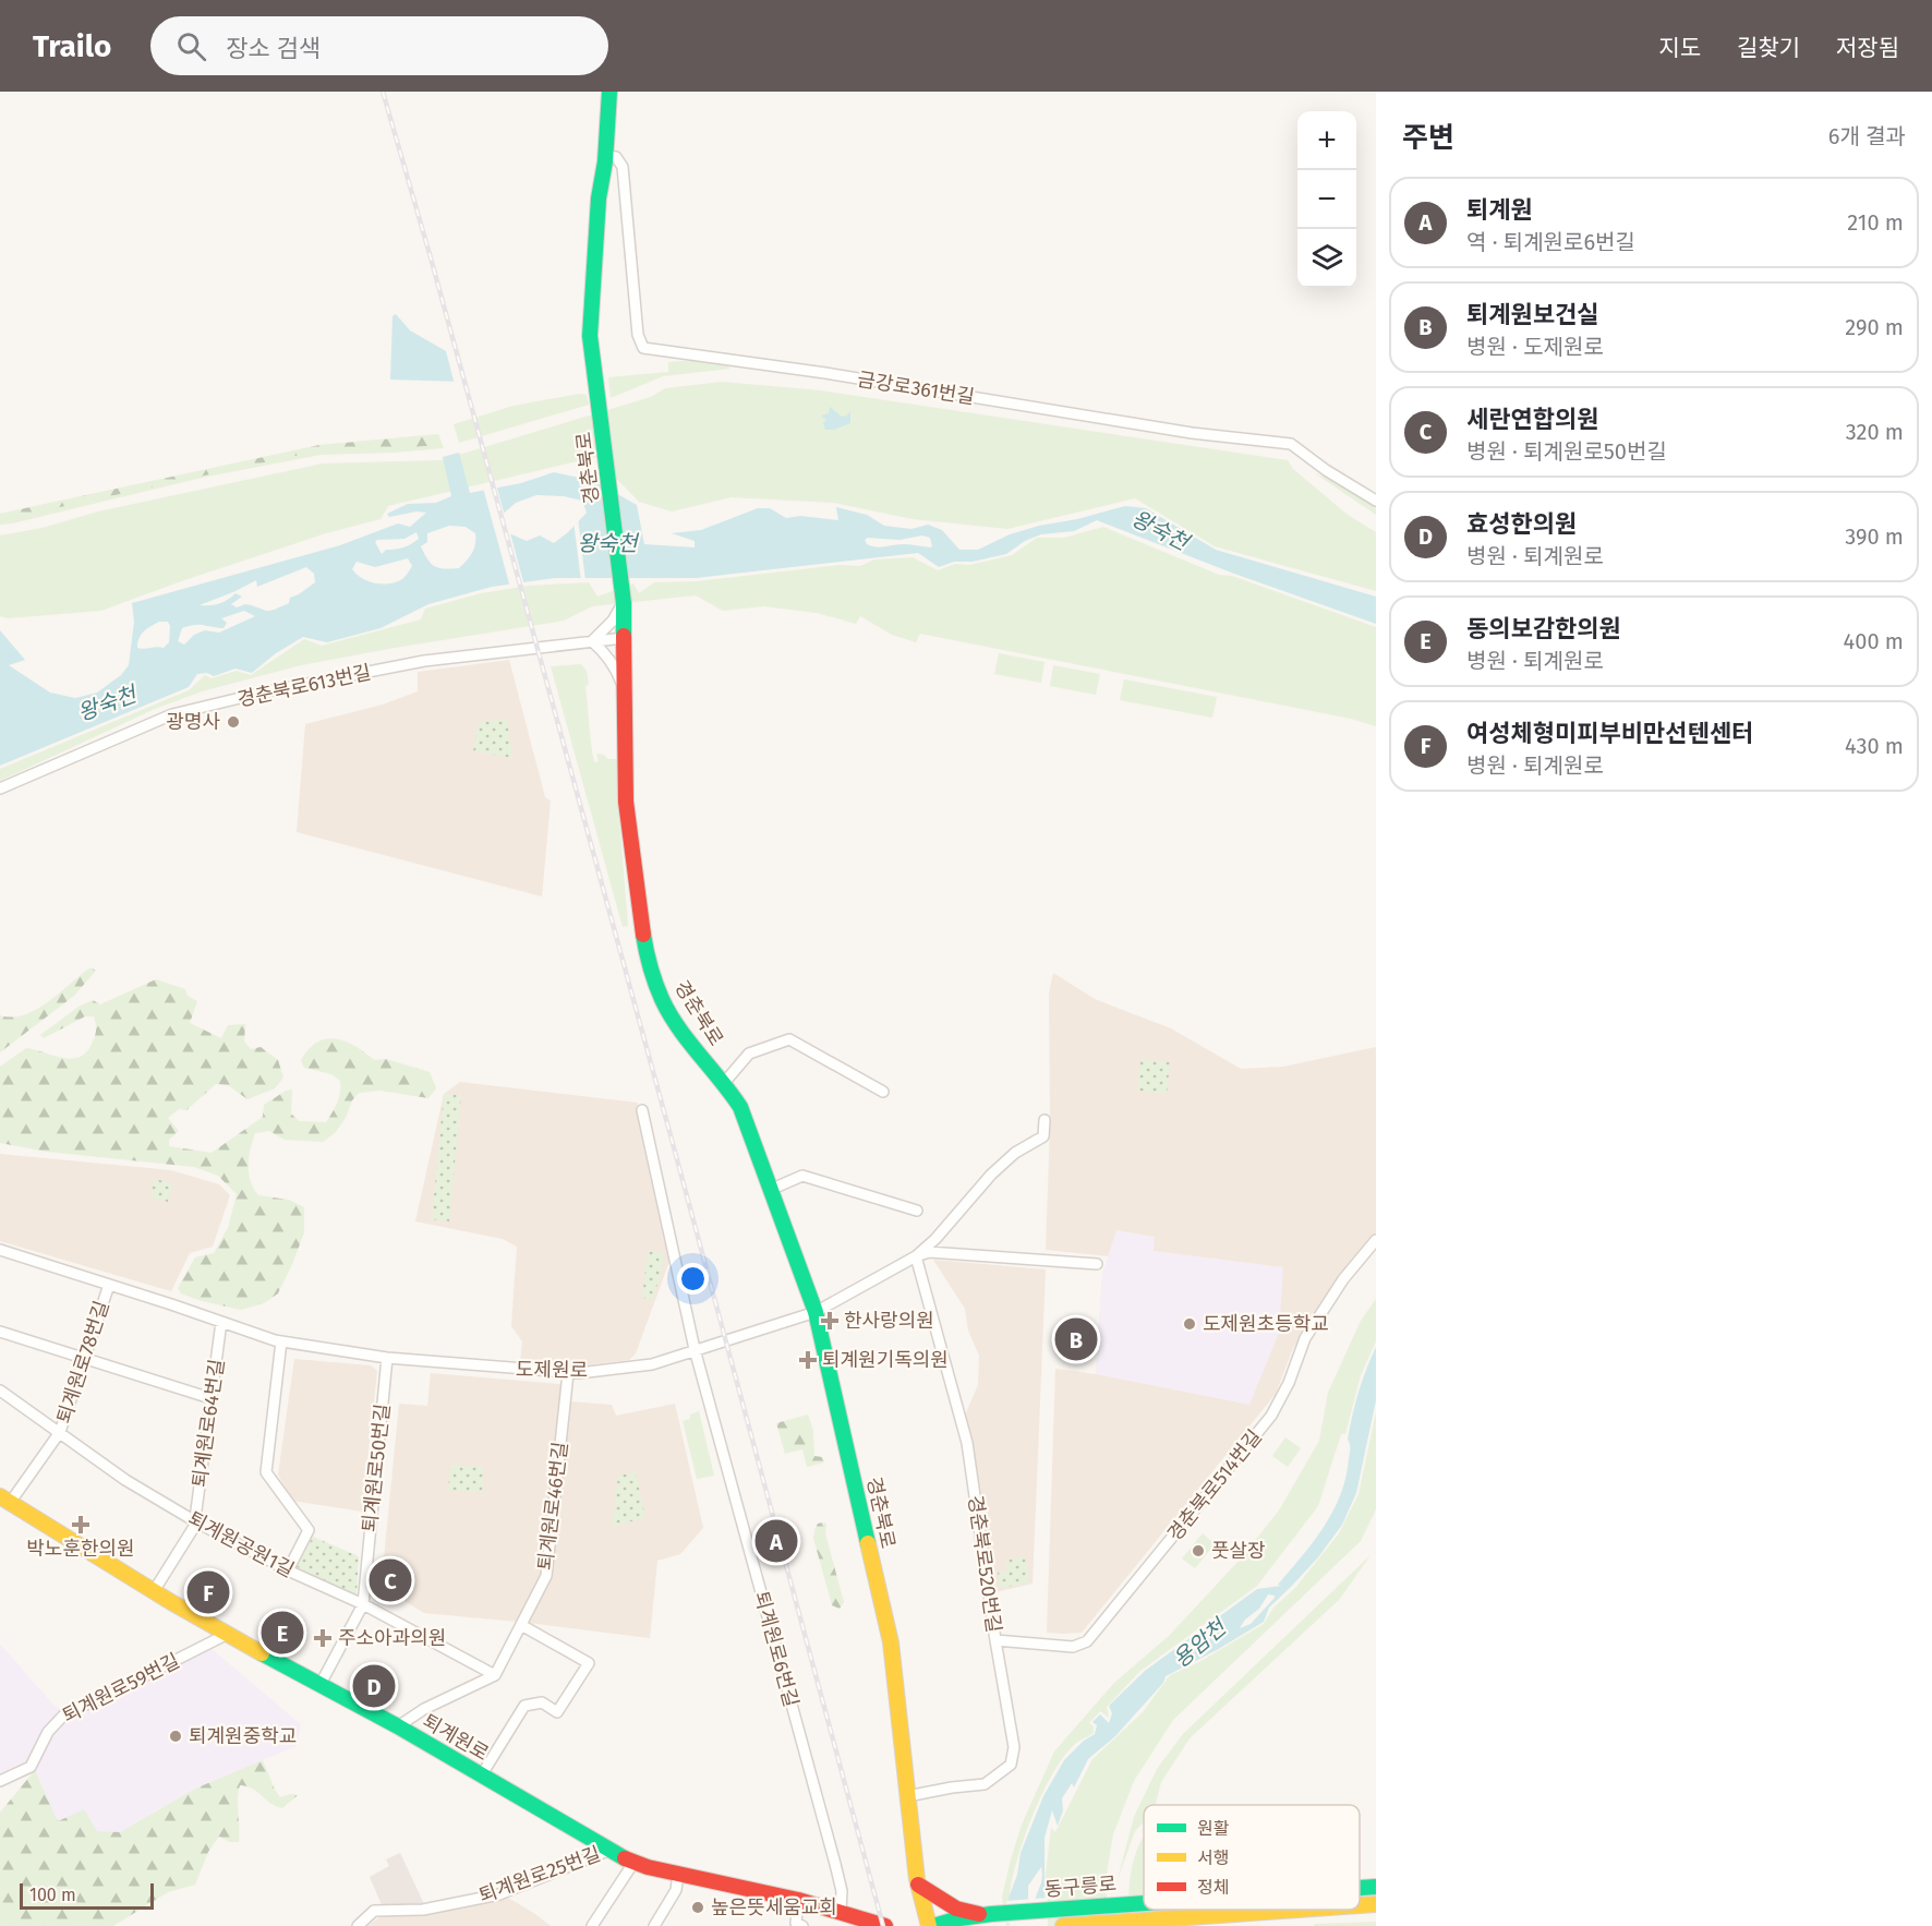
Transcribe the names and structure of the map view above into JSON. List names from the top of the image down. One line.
{"streets":{"street":["금강로361번길","경춘북로","경춘북로613번길","퇴계원로78번길","도제원로","퇴계원로64번길","퇴계원로50번길","경춘북로514번길","퇴계원로46번길","퇴계원공원1길","경춘북로520번길","퇴계원로6번길","퇴계원로59번길","퇴계원로","퇴계원로25번길","동구릉로"]},"crossings":[["금강로361번길","경춘북로"],["경춘북로","경춘북로613번길"],["경춘북로","도제원로"],["경춘북로","경춘북로520번길"],["퇴계원로78번길","도제원로"],["퇴계원로78번길","퇴계원공원1길"],["퇴계원로78번길","퇴계원로"],["도제원로","퇴계원로64번길"],["도제원로","퇴계원로50번길"],["도제원로","퇴계원로46번길"],["도제원로","경춘북로520번길"],["도제원로","퇴계원로6번길"],["퇴계원로64번길","퇴계원공원1길"],["퇴계원로64번길","퇴계원로"],["퇴계원로50번길","퇴계원공원1길"],["퇴계원로50번길","퇴계원로"],["경춘북로514번길","경춘북로520번길"],["퇴계원로46번길","퇴계원공원1길"],["퇴계원로6번길","퇴계원로"],["퇴계원로59번길","퇴계원로"],["퇴계원로","퇴계원로25번길"]],"water":["왕숙천","용암천"],"places":{"other":["광명사","도제원초등학교","풋살장","퇴계원중학교","높은뜻세움교회"],"health":["한사랑의원","퇴계원기독의원","박노훈한의원","주소아과의원"]},"legend":["원활","서행","정체"],"scale_bar":"100 m","page":{"header":"Trailo","search":"장소 검색","nav":["지도","길찾기","저장됨"],"heading":["주변","6개 결과"],"map_buttons":["+","−"],"list":[{"mark":"A","name":"퇴계원","note":"역 · 퇴계원로6번길","value":"210 m"},{"mark":"B","name":"퇴계원보건실","note":"병원 · 도제원로","value":"290 m"},{"mark":"C","name":"세란연합의원","note":"병원 · 퇴계원로50번길","value":"320 m"},{"mark":"D","name":"효성한의원","note":"병원 · 퇴계원로","value":"390 m"},{"mark":"E","name":"동의보감한의원","note":"병원 · 퇴계원로","value":"400 m"},{"mark":"F","name":"여성체형미피부비만선텐센터","note":"병원 · 퇴계원로","value":"430 m"}],"pins":["B","A","C","F","E","D"],"scale":"100 m"}}
